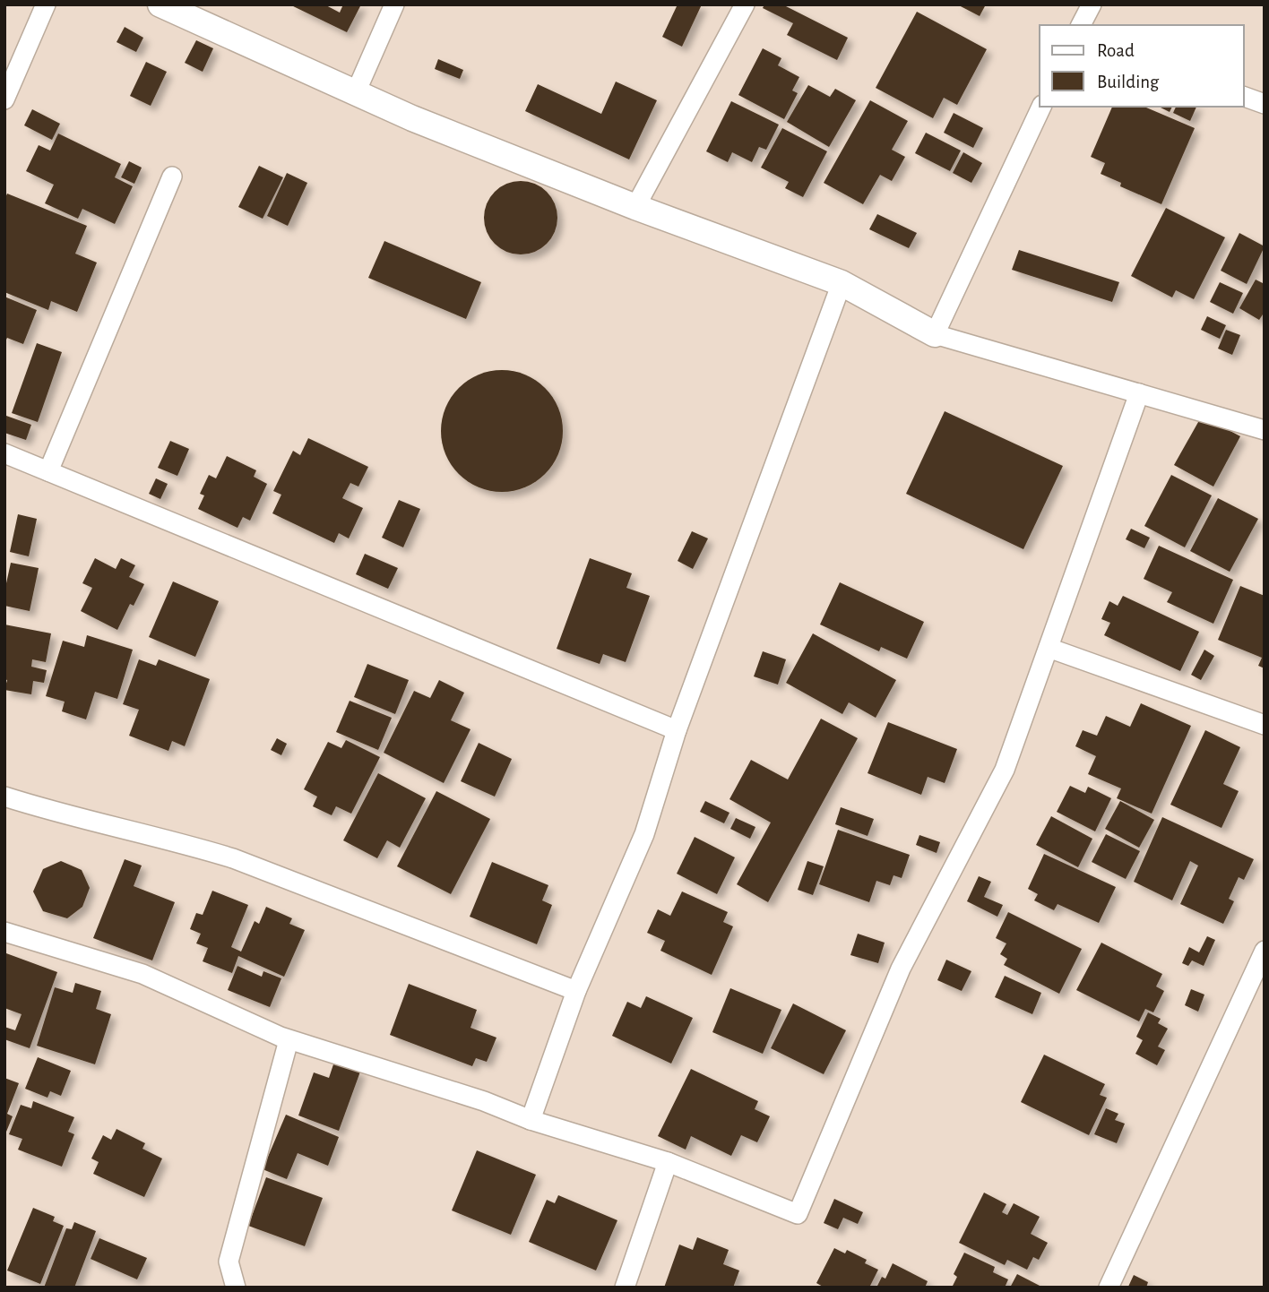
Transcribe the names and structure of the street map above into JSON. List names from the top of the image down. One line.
{"legend":["Road","Building"]}
